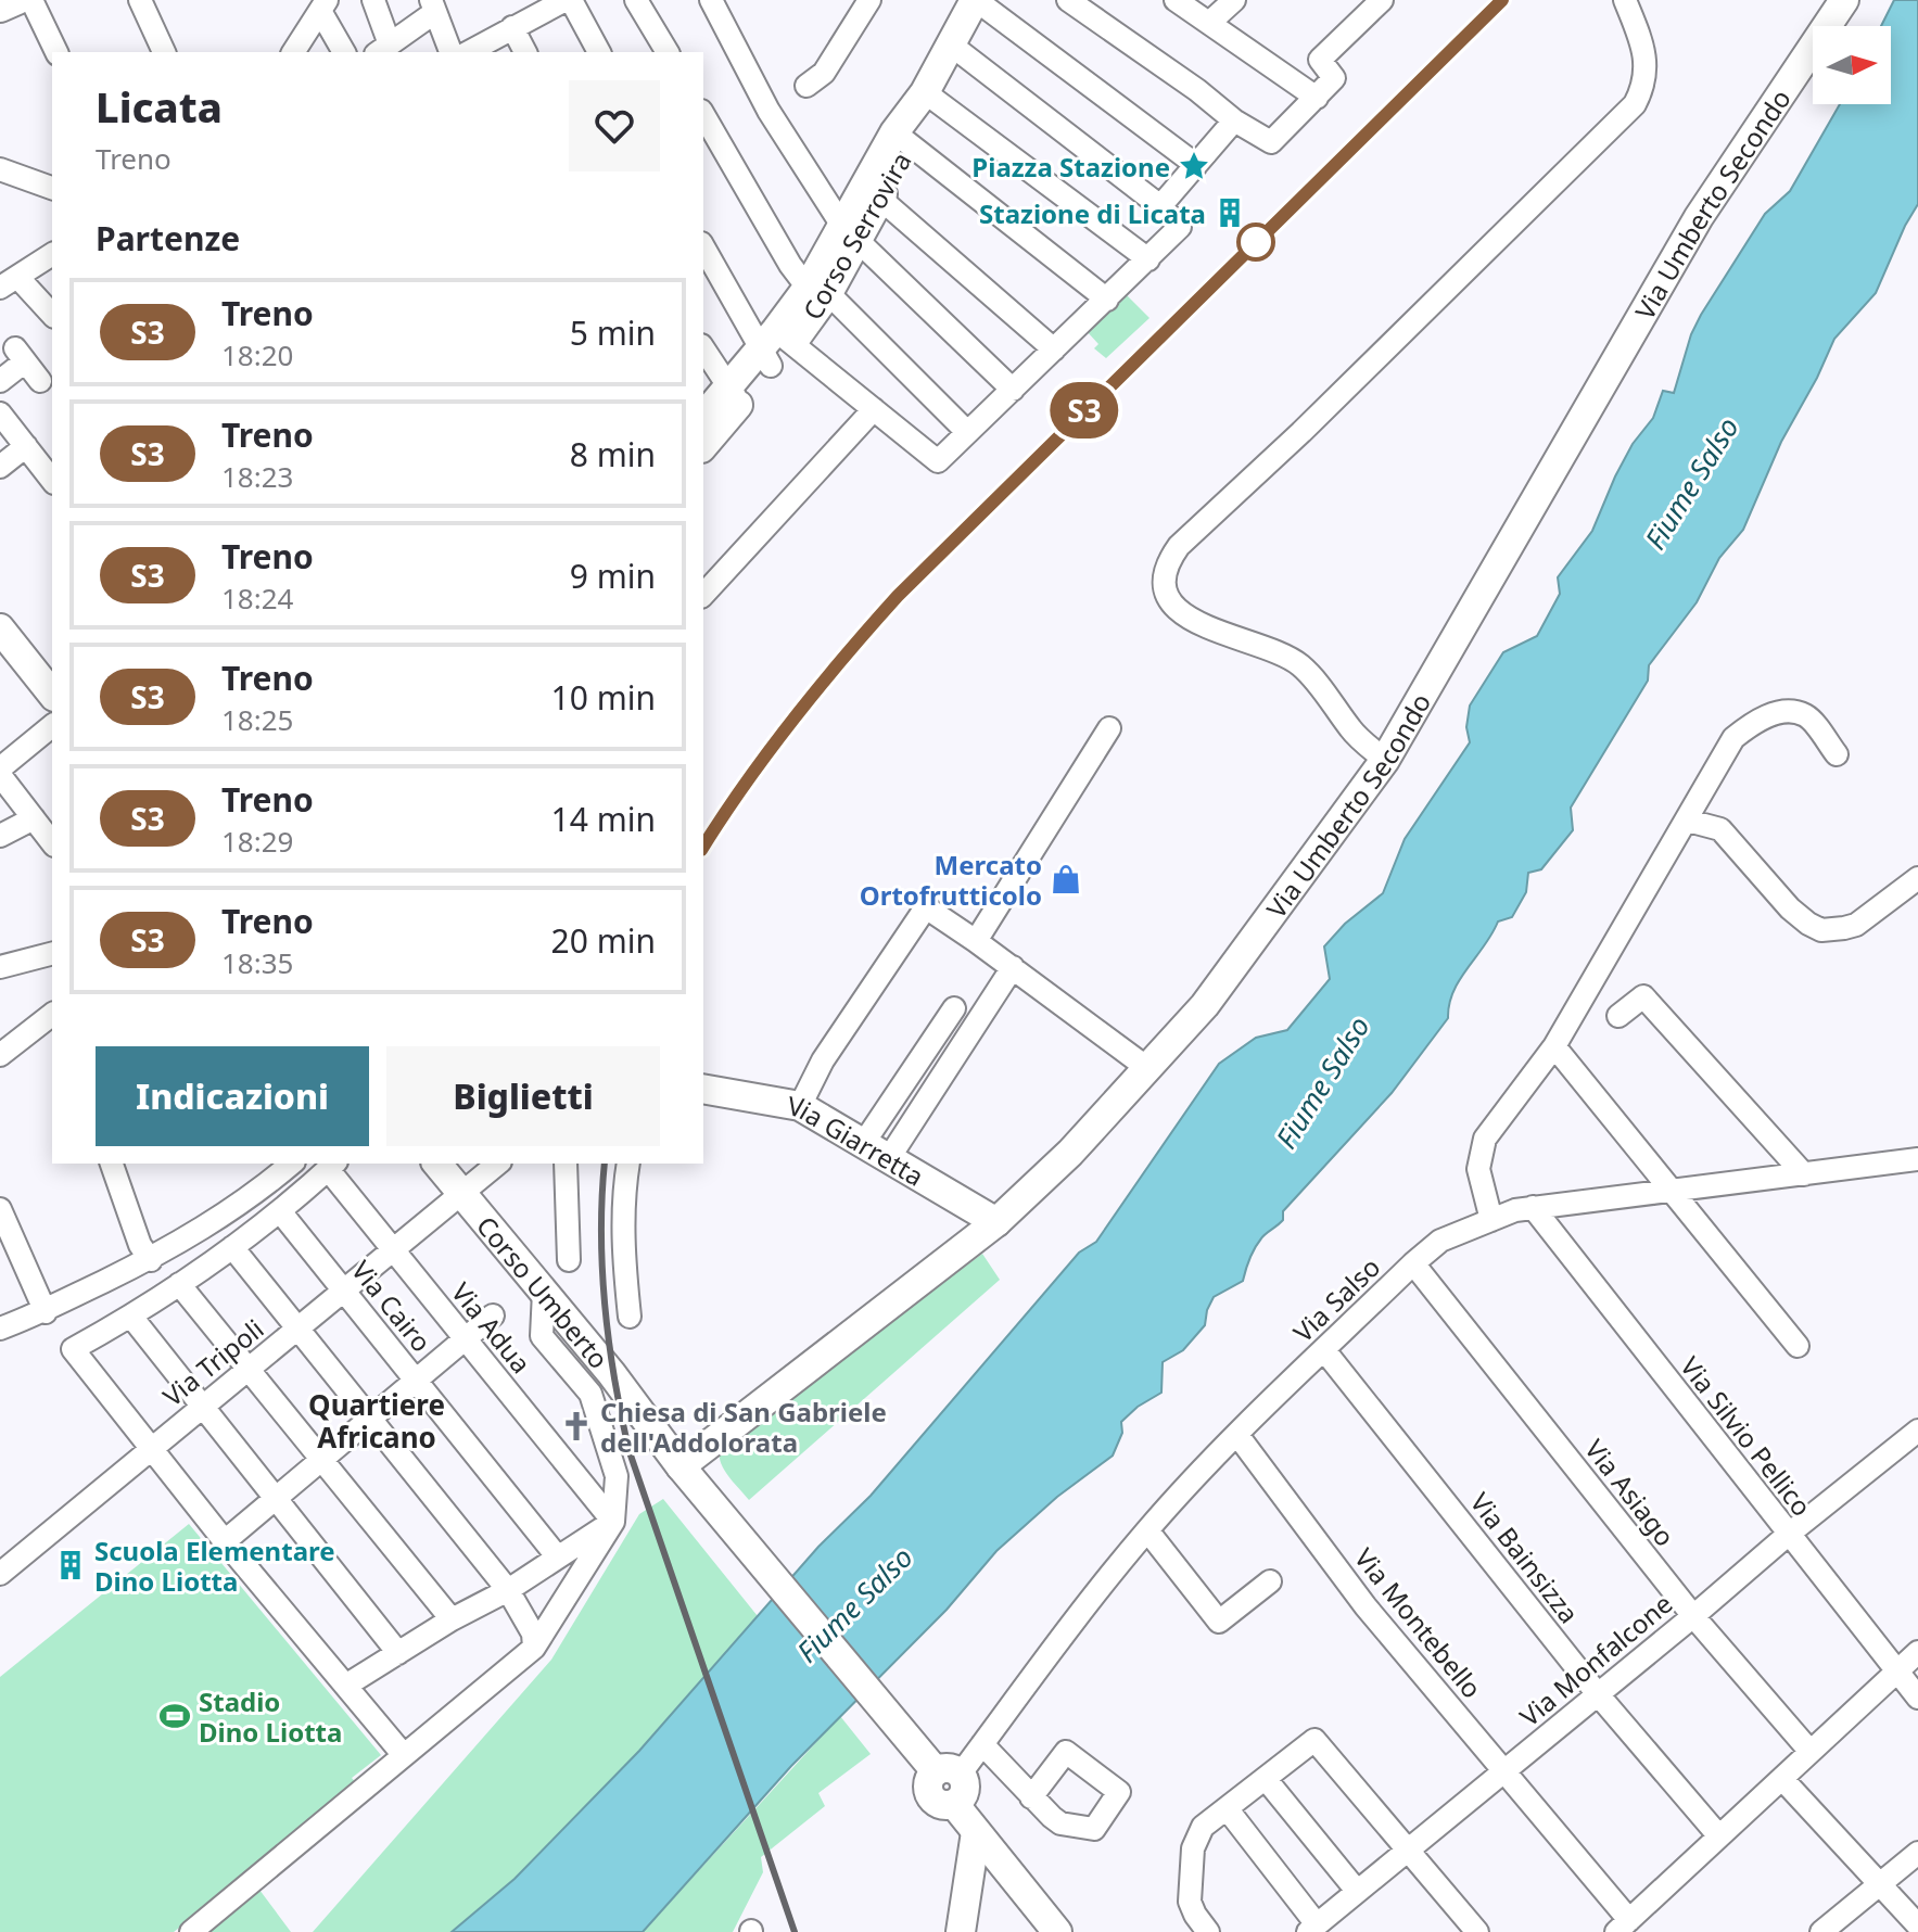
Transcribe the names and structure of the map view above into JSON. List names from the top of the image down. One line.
{"streets":{"main road":["Via Umberto Secondo","Corso Serrovira","Via Giarretta","Corso Umberto"],"street":["Via Salso","Via Cairo","Via Adua","Via Tripoli","Via Silvio Pellico","Via Asiago","Via Bainsizza","Via Montebello","Via Monfalcone"]},"crossings":[["Via Umberto Secondo","Via Giarretta"],["Via Umberto Secondo","Corso Umberto"],["Corso Umberto","Via Salso"],["Corso Umberto","Via Tripoli"],["Via Salso","Via Silvio Pellico"],["Via Salso","Via Asiago"],["Via Salso","Via Bainsizza"],["Via Salso","Via Montebello"],["Via Cairo","Via Tripoli"],["Via Adua","Via Tripoli"],["Via Silvio Pellico","Via Monfalcone"],["Via Asiago","Via Monfalcone"],["Via Bainsizza","Via Monfalcone"],["Via Montebello","Via Monfalcone"]],"districts":["Quartiere Africano"],"water":["Fiume Salso"],"places":{"place":["Piazza Stazione"],"building":["Stazione di Licata","Scuola Elementare Dino Liotta"],"shop":["Mercato Ortofrutticolo"],"church":["Chiesa di San Gabriele dell'Addolorata"],"sports":["Stadio Dino Liotta"]},"north":"right","page":{"on_map":"S3","heading":[["Licata","Treno"],"Partenze"],"list":[{"mark":"S3","name":"Treno","note":"18:20","value":"5 min"},{"mark":"S3","name":"Treno","note":"18:23","value":"8 min"},{"mark":"S3","name":"Treno","note":"18:24","value":"9 min"},{"mark":"S3","name":"Treno","note":"18:25","value":"10 min"},{"mark":"S3","name":"Treno","note":"18:29","value":"14 min"},{"mark":"S3","name":"Treno","note":"18:35","value":"20 min"}],"buttons":["Indicazioni","Biglietti"]}}
